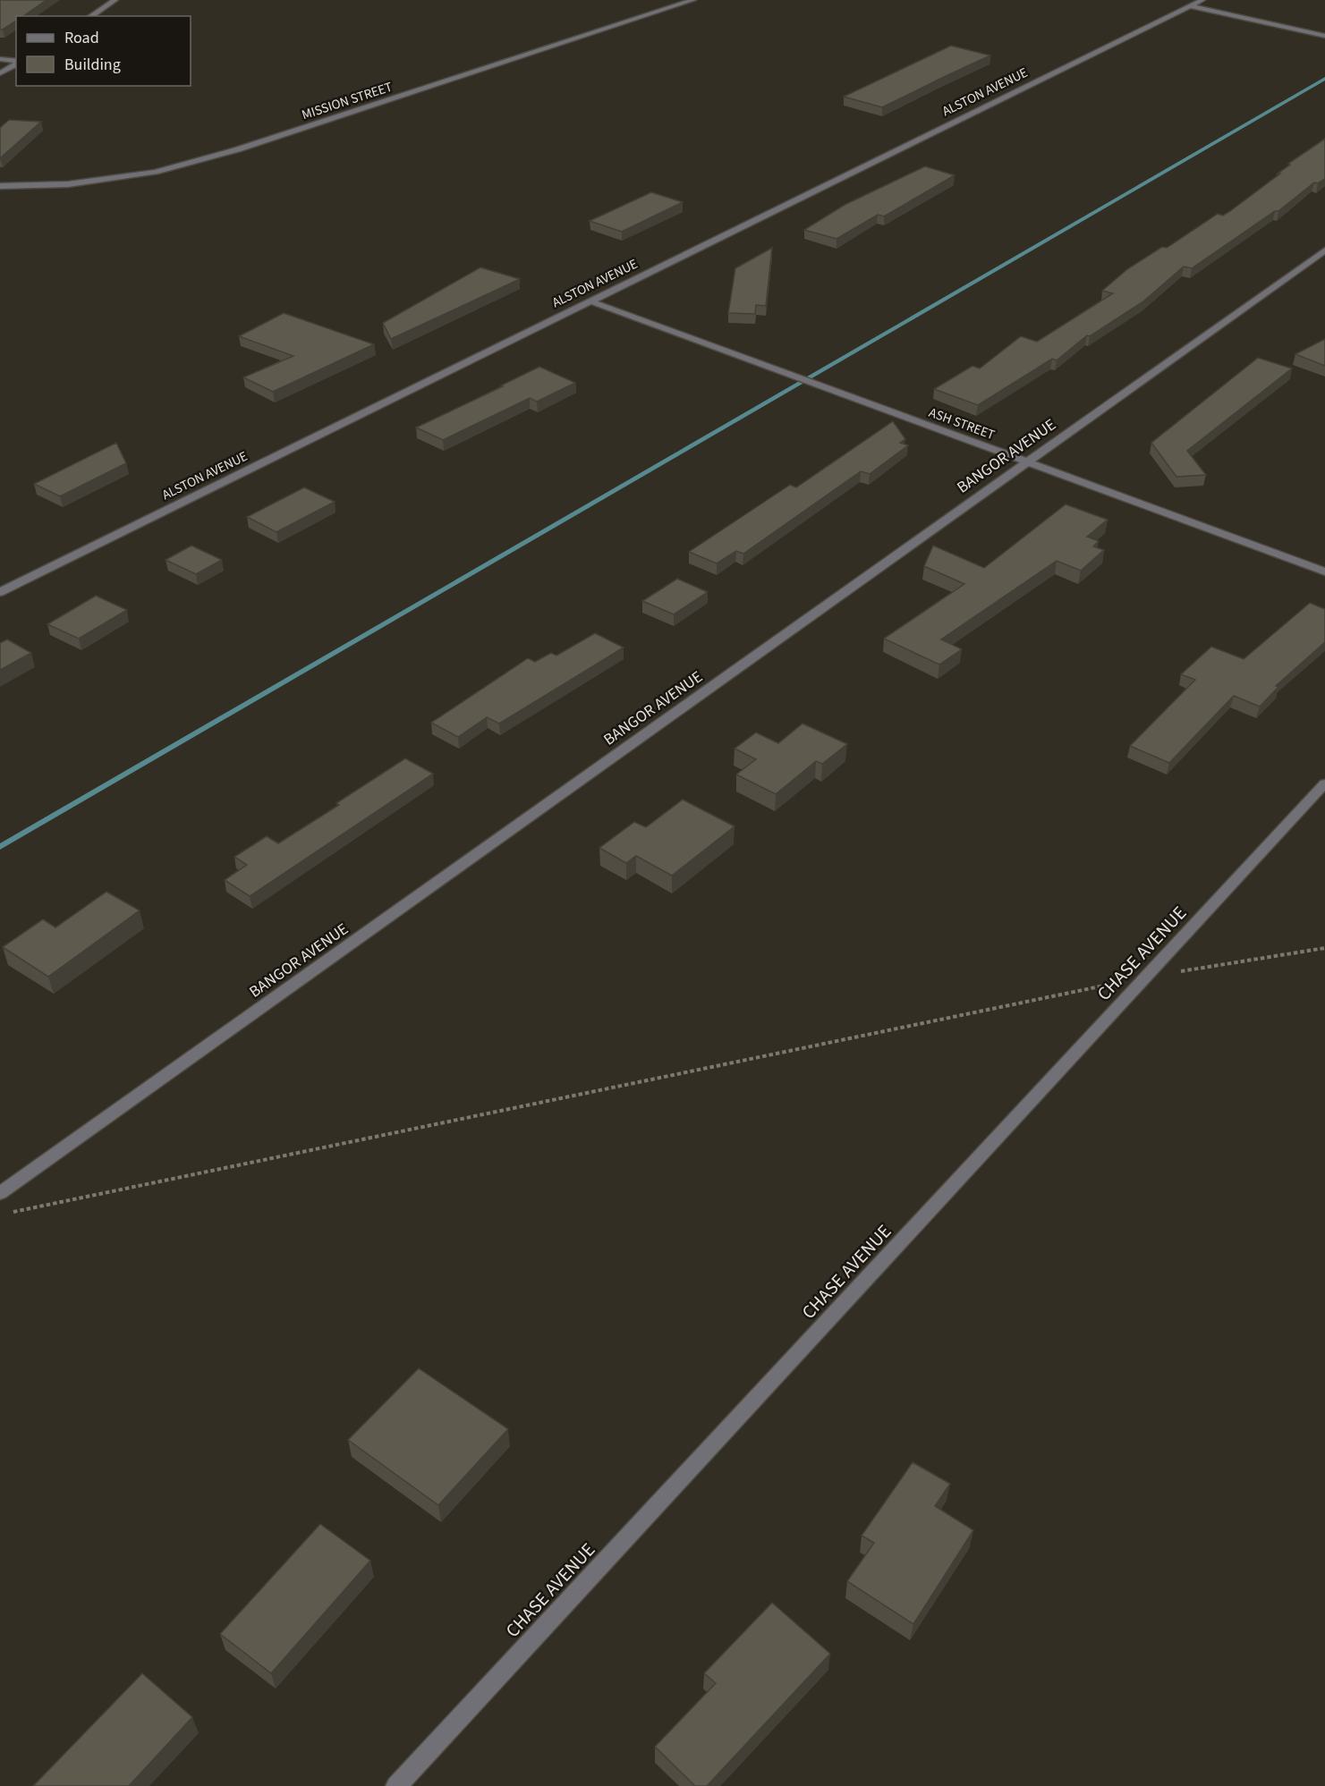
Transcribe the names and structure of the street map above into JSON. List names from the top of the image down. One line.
{"streets":{"street":["ALSTON AVENUE","MISSION STREET","ASH STREET","BANGOR AVENUE","CHASE AVENUE"]},"crossings":[["ALSTON AVENUE","ASH STREET"],["ASH STREET","BANGOR AVENUE"]],"legend":["Road","Building"]}
